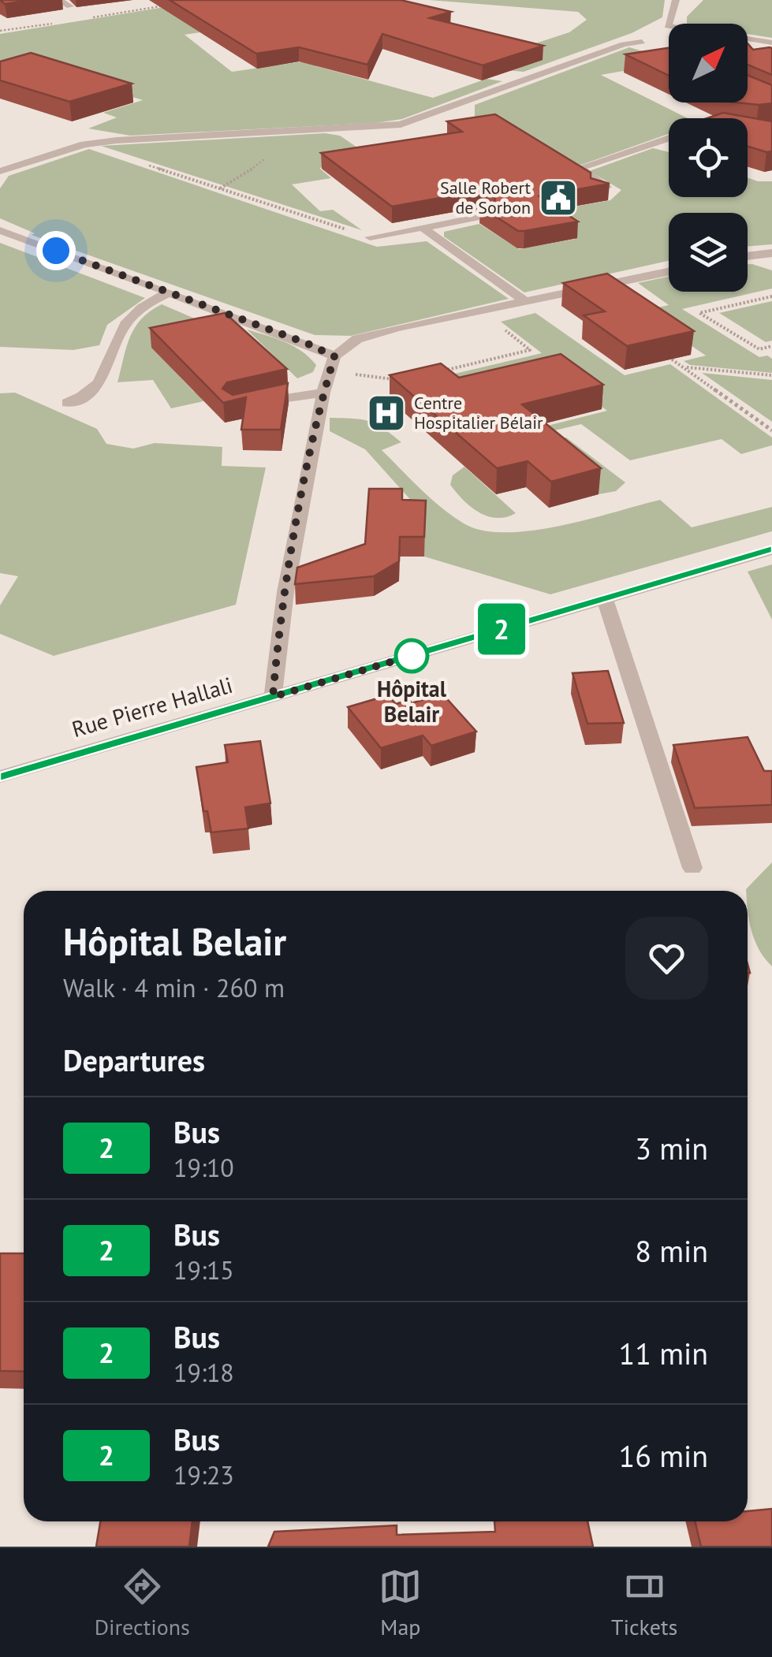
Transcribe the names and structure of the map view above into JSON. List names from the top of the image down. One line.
{"streets":{"street":["Rue Pierre Hallali"]},"places":{"public building":["Salle Robert de Sorbon"],"hospital":["Centre Hospitalier Bélair"],"other":["Hôpital Belair"]},"lines":["bus line 2"],"north":"top right","page":{"on_map":"2","heading":[["Hôpital Belair","Walk · 4 min · 260 m"],"Departures"],"list":[{"mark":"2","name":"Bus","note":"19:10","value":"3 min"},{"mark":"2","name":"Bus","note":"19:15","value":"8 min"},{"mark":"2","name":"Bus","note":"19:18","value":"11 min"},{"mark":"2","name":"Bus","note":"19:23","value":"16 min"}],"tabs":["Directions","Map","Tickets"]}}
